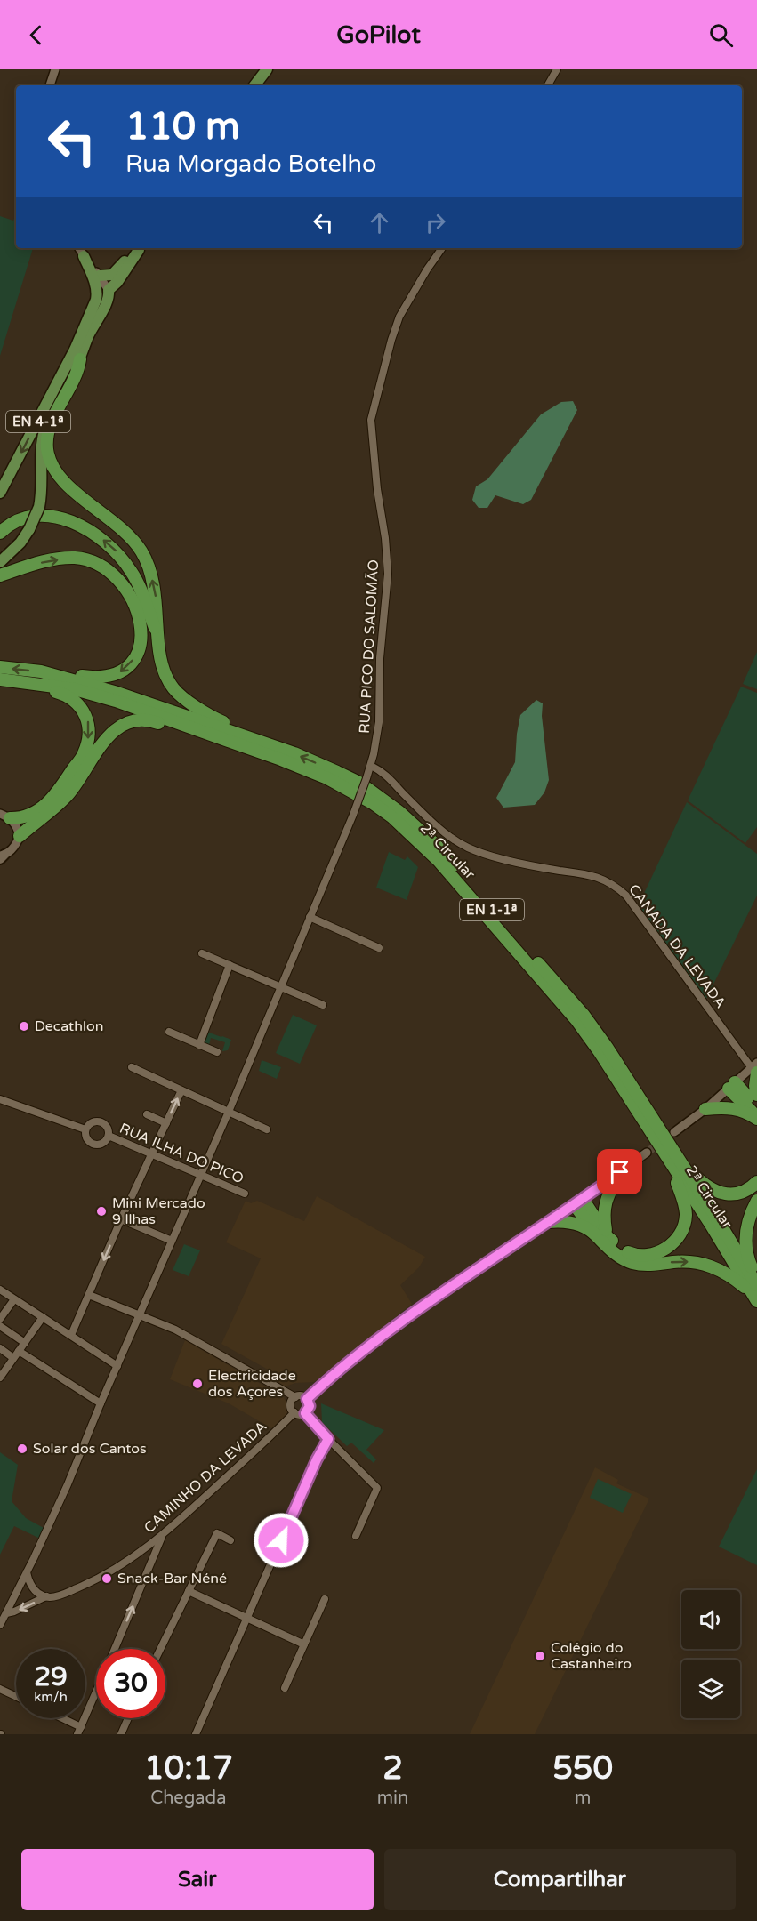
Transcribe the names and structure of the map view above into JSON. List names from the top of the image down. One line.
{"streets":{"highway":["2ª Circular","EN 1-1ª"],"main road":["EN 4-1ª"],"street":["RUA PICO DO SALOMÃO","CANADA DA LEVADA","RUA ILHA DO PICO","CAMINHO DA LEVADA"]},"crossings":[["RUA PICO DO SALOMÃO","CANADA DA LEVADA"],["RUA PICO DO SALOMÃO","RUA ILHA DO PICO"],["RUA PICO DO SALOMÃO","CAMINHO DA LEVADA"]],"places":["Decathlon","Mini Mercado 9 Ilhas","Electricidade dos Açores","Solar dos Cantos","Snack-Bar Néné","Colégio do Castanheiro"],"page":{"header":"GoPilot","turn":["110 m","Rua Morgado Botelho"],"speed":"29 km/h","limit":"30","eta":["10:17","Chegada","2","min","550","m"],"buttons":["Sair","Compartilhar"]}}
